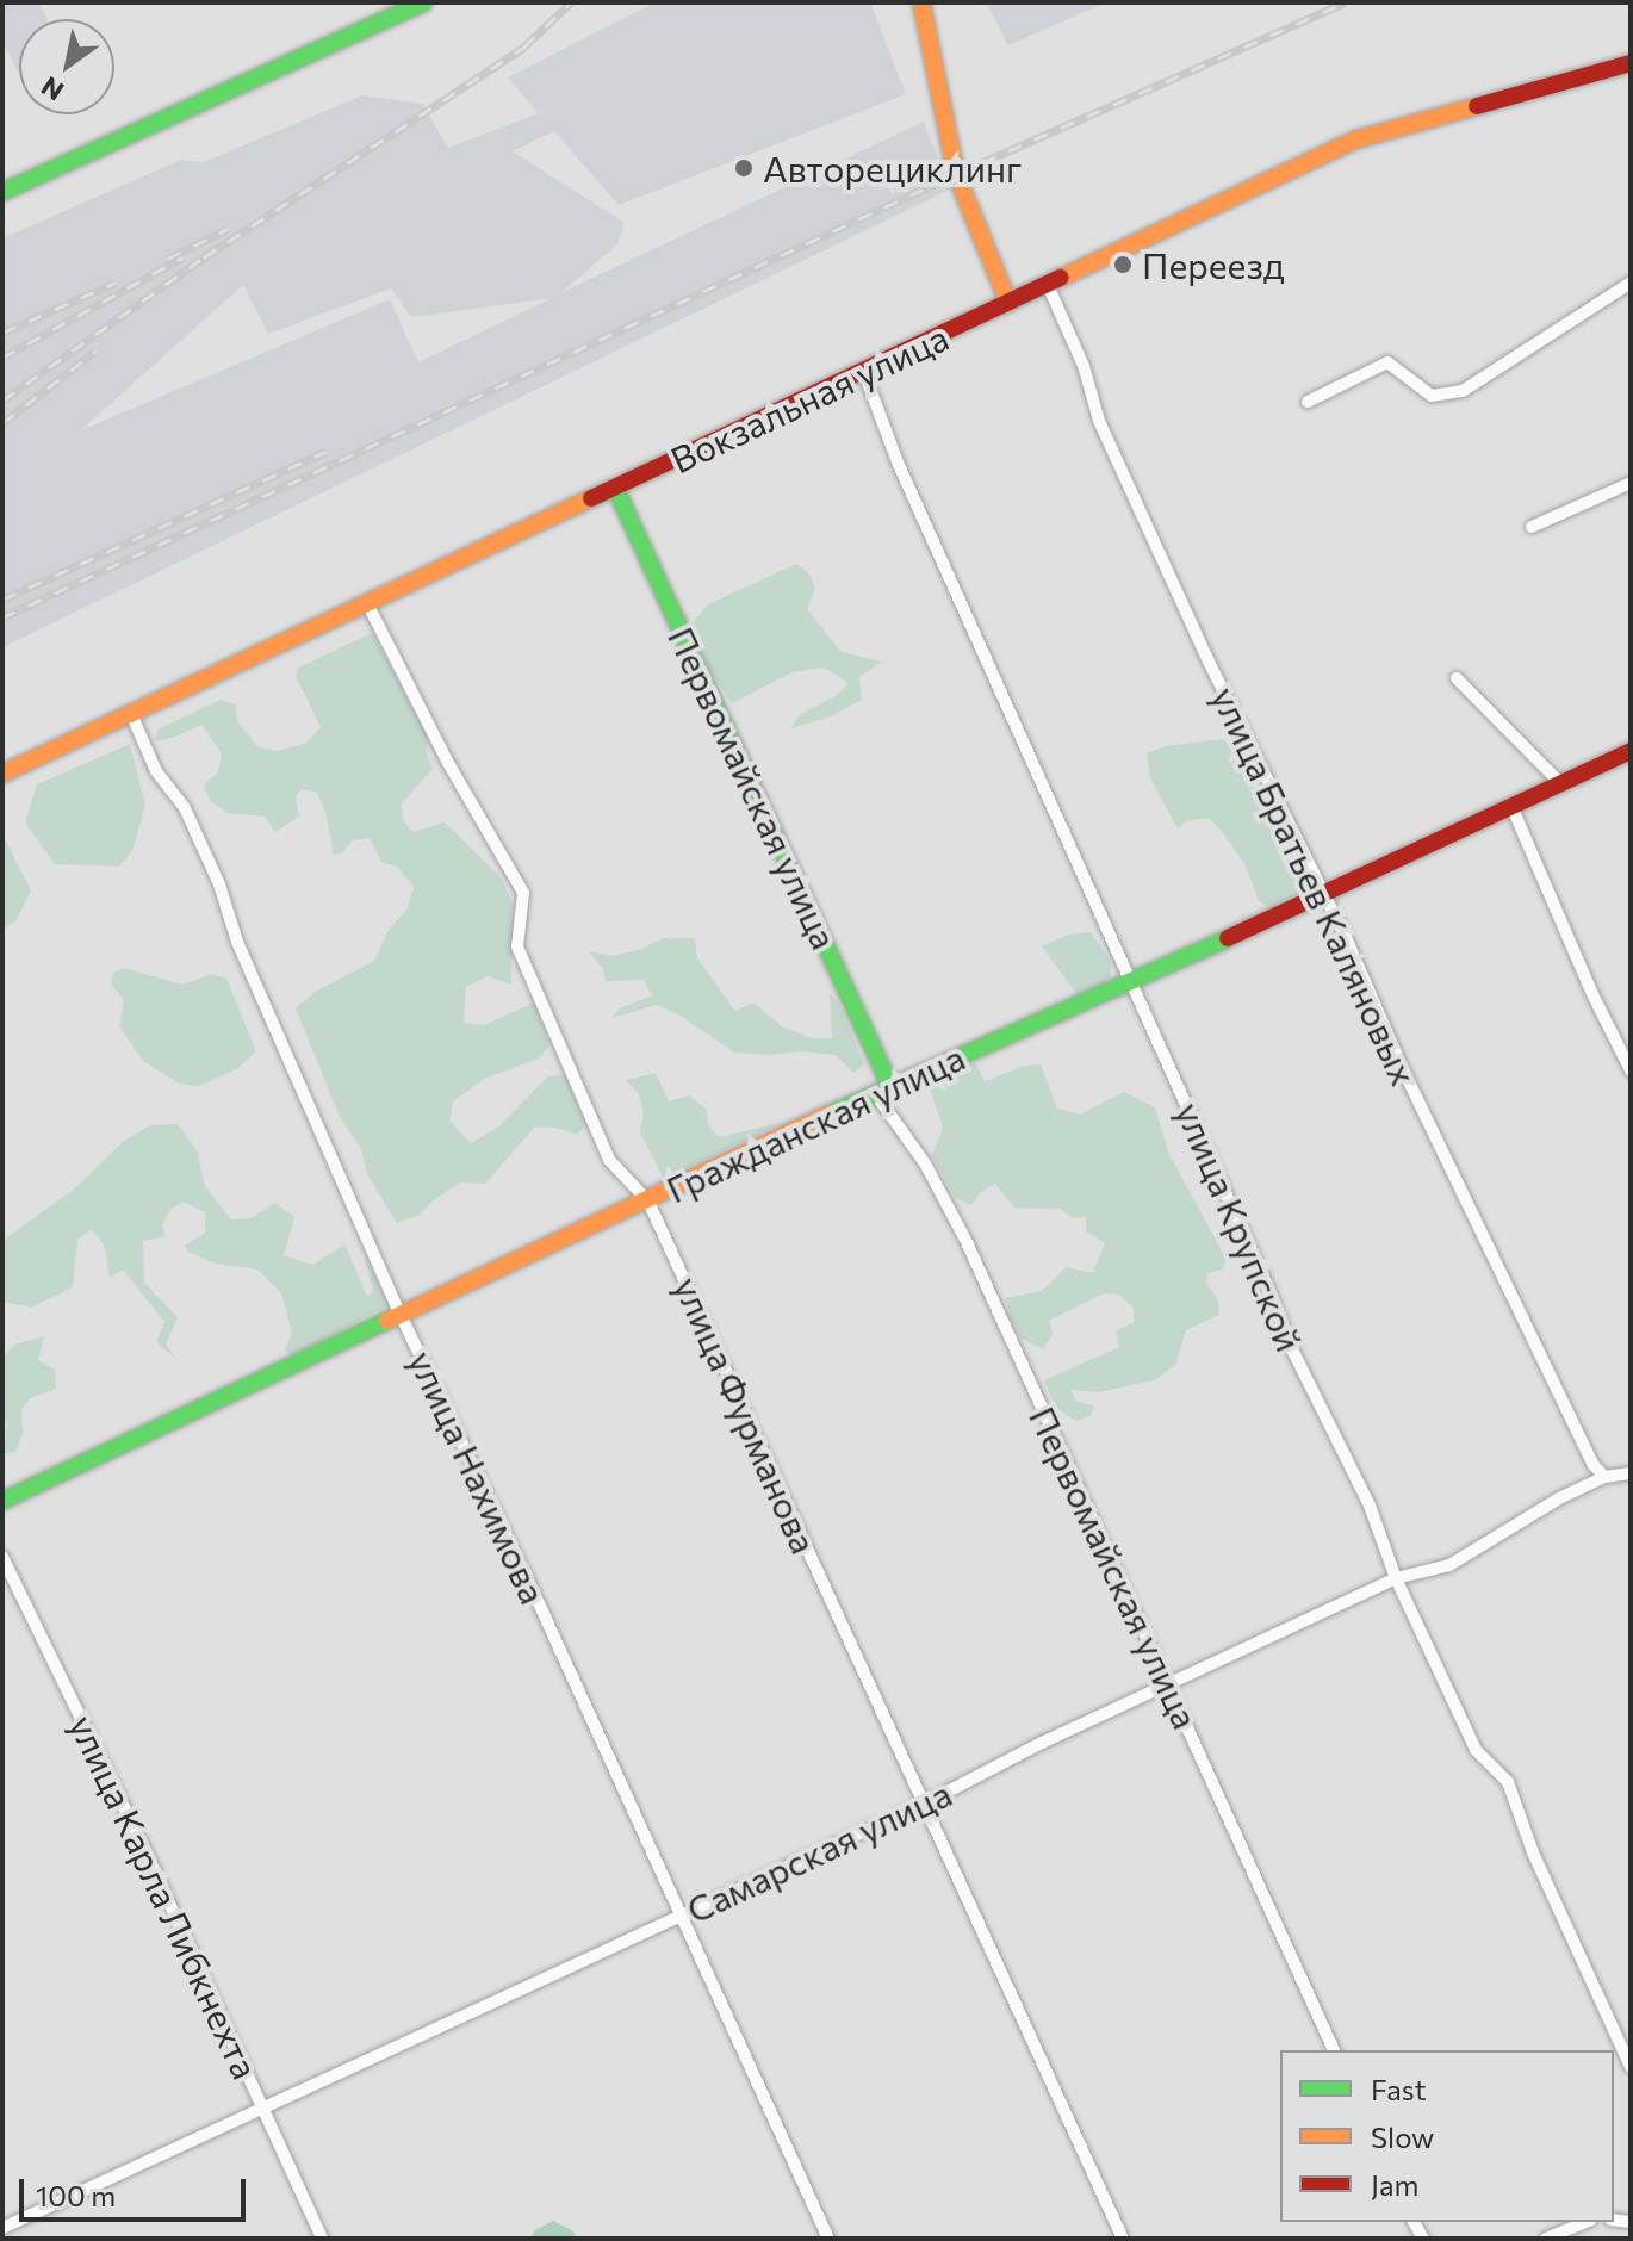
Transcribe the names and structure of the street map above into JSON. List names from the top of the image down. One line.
{"streets":{"street":["Вокзальная улица","Первомайская улица","улица Братьев Каляновых","Гражданская улица","улица Крупской","улица Фурманова","улица Нахимова","Самарская улица","улица Карла Либкнехта"]},"crossings":[["Вокзальная улица","Первомайская улица"],["Вокзальная улица","улица Братьев Каляновых"],["Вокзальная улица","улица Крупской"],["Вокзальная улица","улица Фурманова"],["Вокзальная улица","улица Нахимова"],["Первомайская улица","Гражданская улица"],["Первомайская улица","Самарская улица"],["улица Братьев Каляновых","Гражданская улица"],["улица Братьев Каляновых","Самарская улица"],["Гражданская улица","улица Крупской"],["Гражданская улица","улица Фурманова"],["Гражданская улица","улица Нахимова"],["улица Крупской","Самарская улица"],["улица Фурманова","Самарская улица"],["улица Нахимова","Самарская улица"],["Самарская улица","улица Карла Либкнехта"]],"places":["Авторециклинг","Переезд"],"legend":["Fast","Slow","Jam"],"scale_bar":"100 m","north":"bottom left"}
